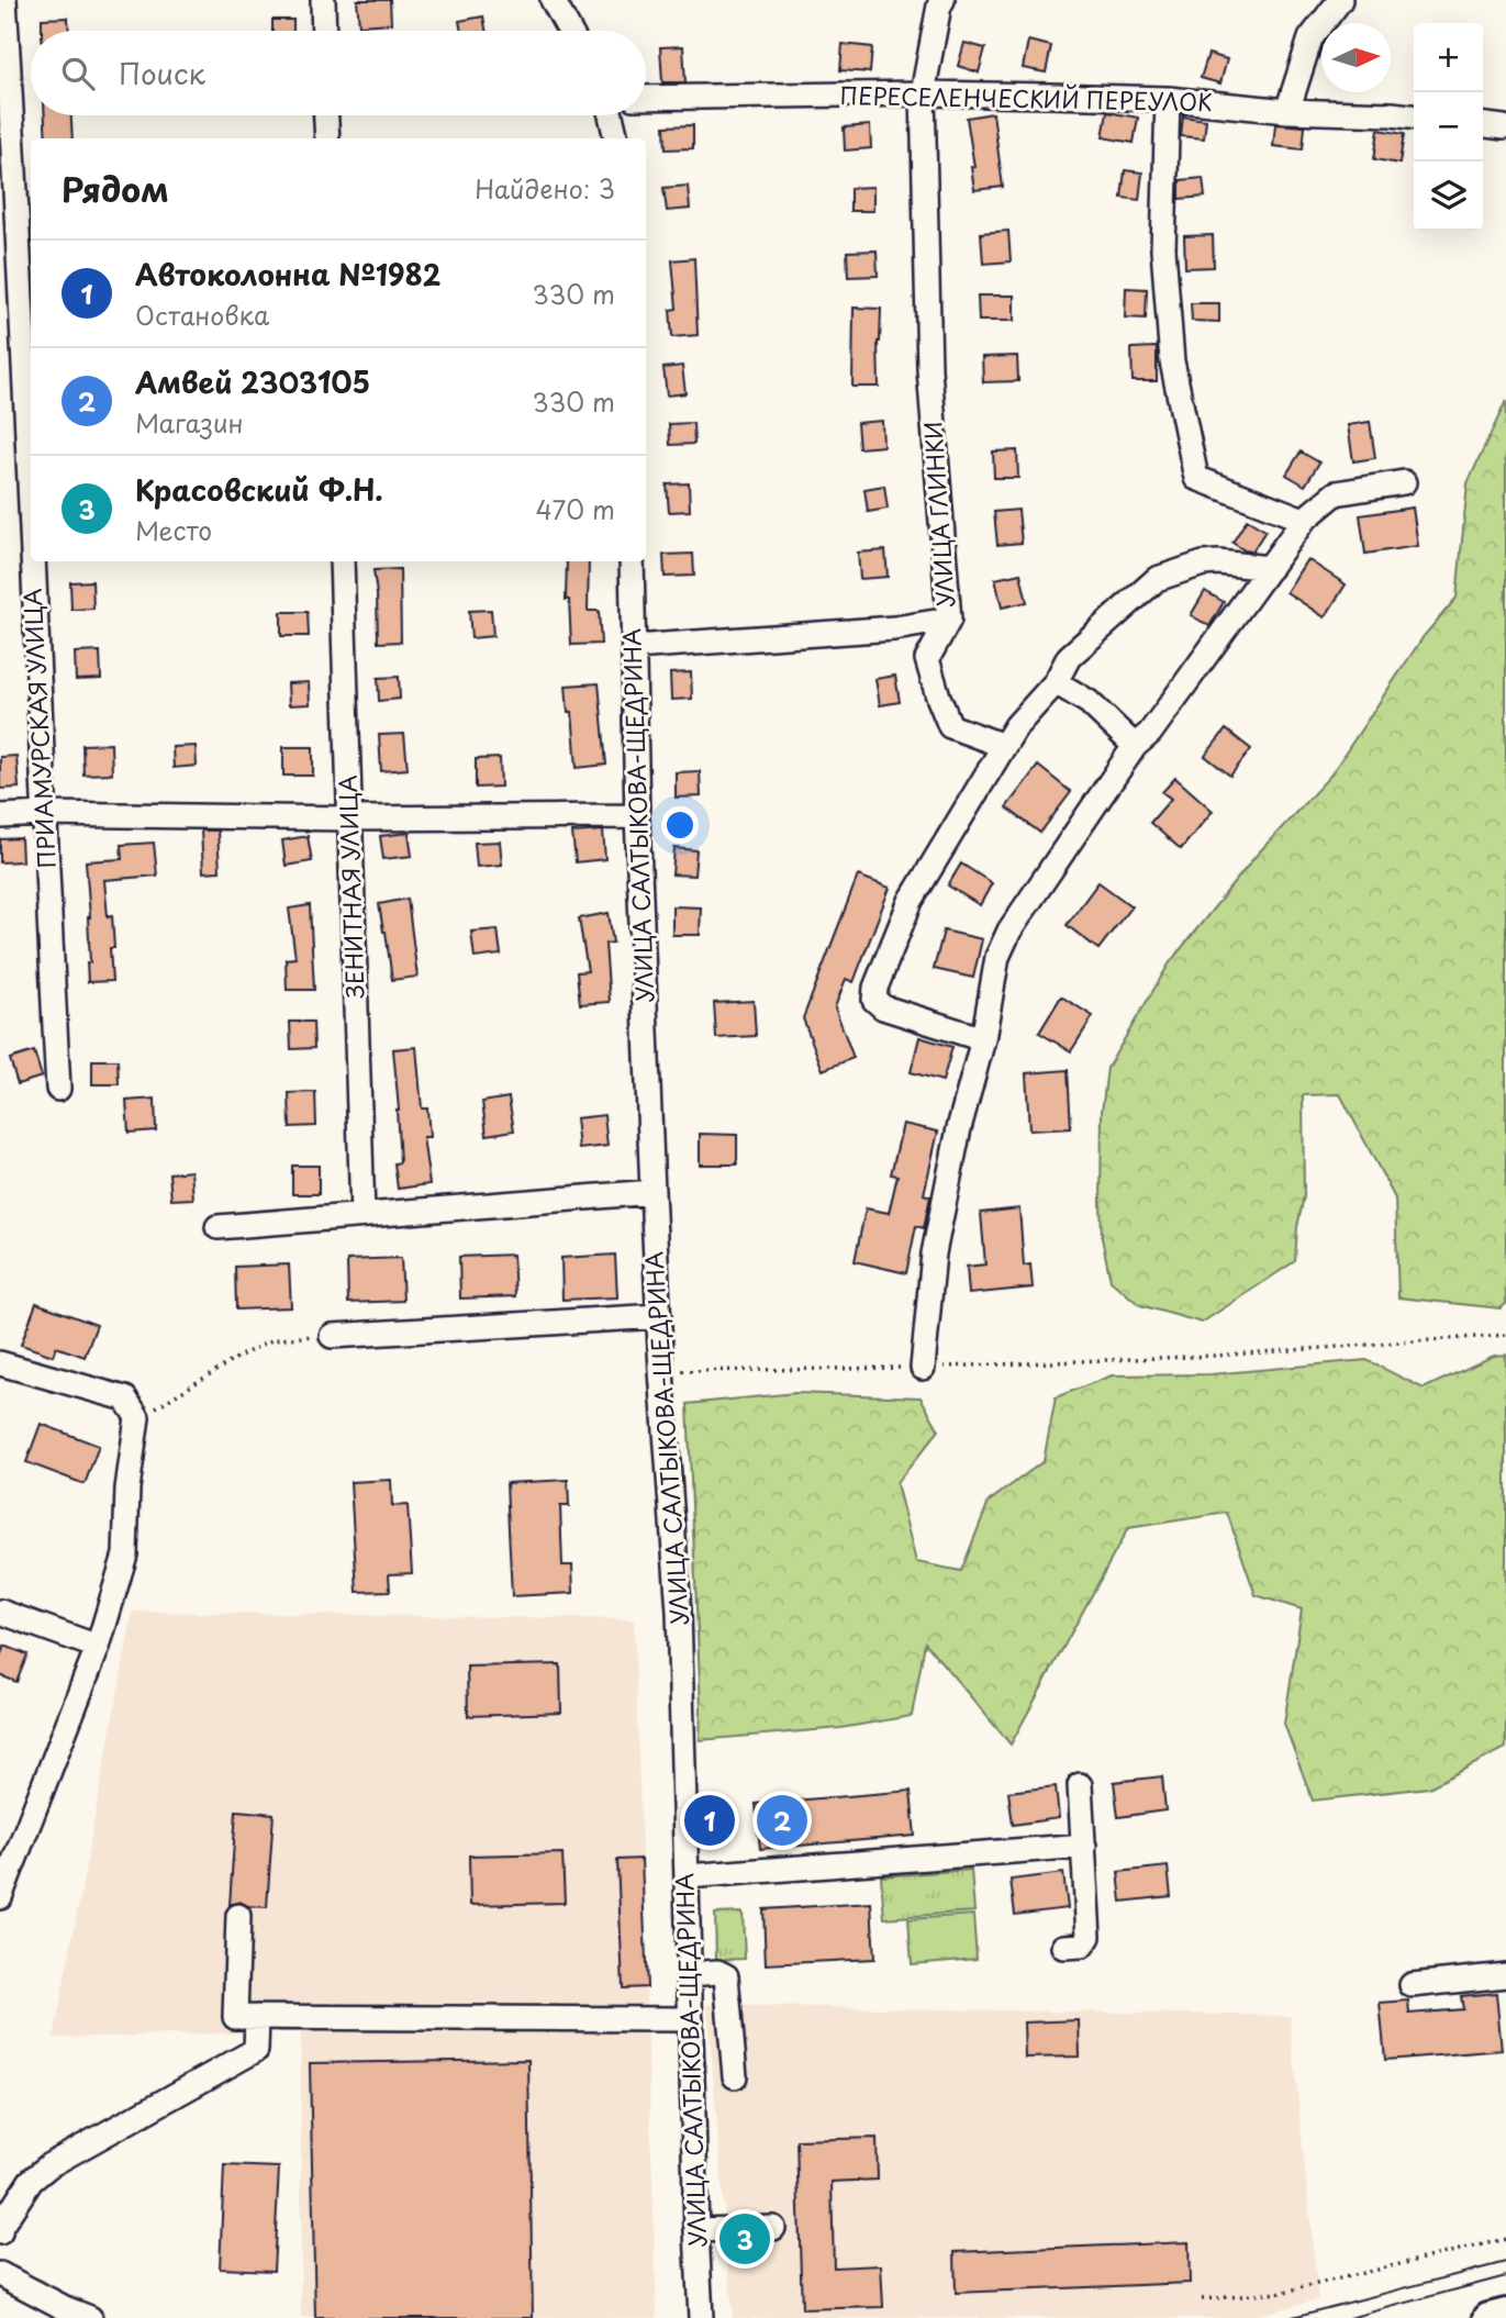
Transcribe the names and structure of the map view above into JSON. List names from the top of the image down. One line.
{"streets":{"street":["ПЕРЕСЕЛЕНЧЕСКИЙ ПЕРЕУЛОК","УЛИЦА ГЛИНКИ","ПРИАМУРСКАЯ УЛИЦА","УЛИЦА САЛТЫКОВА-ЩЕДРИНА","ЗЕНИТНАЯ УЛИЦА"]},"crossings":[["ПЕРЕСЕЛЕНЧЕСКИЙ ПЕРЕУЛОК","УЛИЦА ГЛИНКИ"],["УЛИЦА ГЛИНКИ","УЛИЦА САЛТЫКОВА-ЩЕДРИНА"]],"north":"right","page":{"map_buttons":["+","−"],"search":"Поиск","heading":["Рядом","Найдено: 3"],"list":[{"mark":"1","name":"Автоколонна №1982","note":"Остановка","value":"330 m"},{"mark":"2","name":"Амвей 2303105","note":"Магазин","value":"330 m"},{"mark":"3","name":"Красовский Ф.Н.","note":"Место","value":"470 m"}],"pins":["1","2","3"]}}
